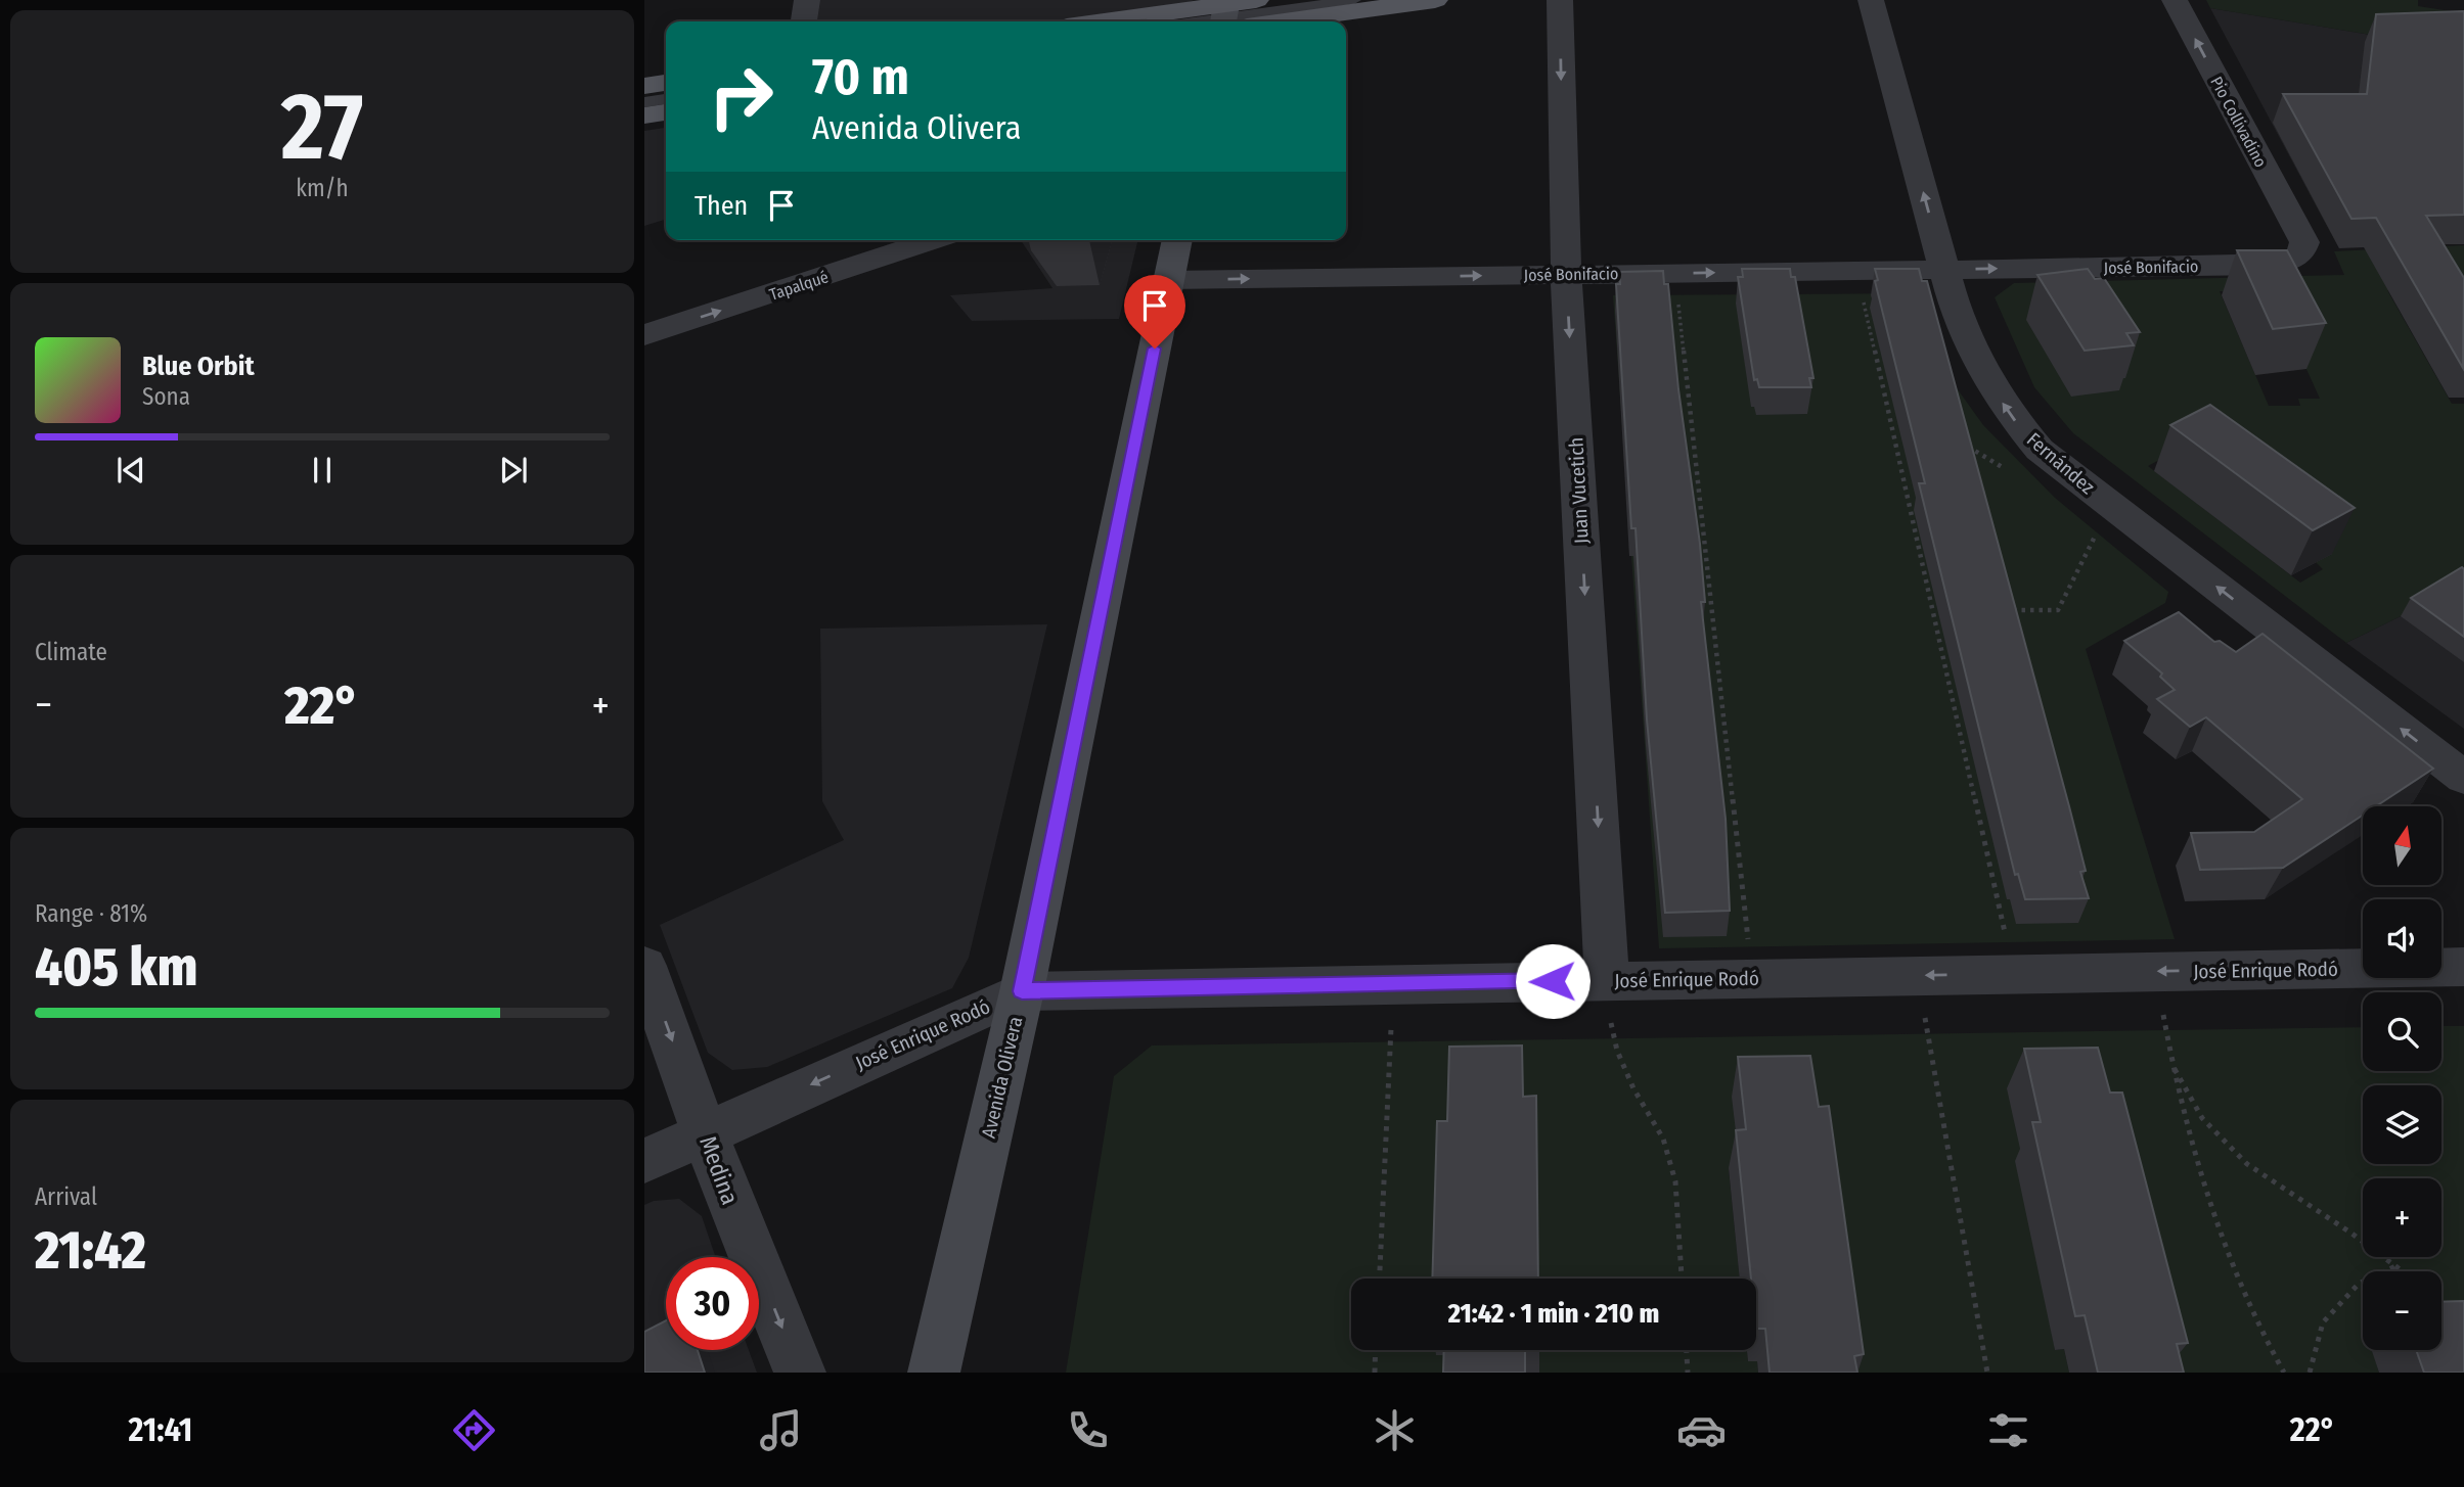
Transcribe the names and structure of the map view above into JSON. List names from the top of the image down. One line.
{"streets":{"main road":["Avenida Olivera"],"street":["Pio Collivadino","José Bonifacio","Tapalqué","Fernández","Juan Vucetich","José Enrique Rodó","Medina"]},"crossings":[["Pio Collivadino","José Bonifacio"],["José Bonifacio","Fernández"],["José Bonifacio","Juan Vucetich"],["José Bonifacio","Avenida Olivera"],["Juan Vucetich","José Enrique Rodó"],["José Enrique Rodó","Avenida Olivera"],["José Enrique Rodó","Medina"]],"one_way":["Pio Collivadino","José Bonifacio","Tapalqué","Fernández","Juan Vucetich","José Enrique Rodó","Medina"],"north":"top","page":{"tile":[["27","km/h"],"Climate",["Range · 81%","405 km"],["Arrival","21:42"]],"turn":["70 m","Avenida Olivera"],"then":"Then","song":["Blue Orbit","Sona"],"heat":["−","22°","+"],"map_buttons":["+","−"],"limit":"30","trip":"21:42 · 1 min · 210 m","tabs":["21:41","22°"]}}
